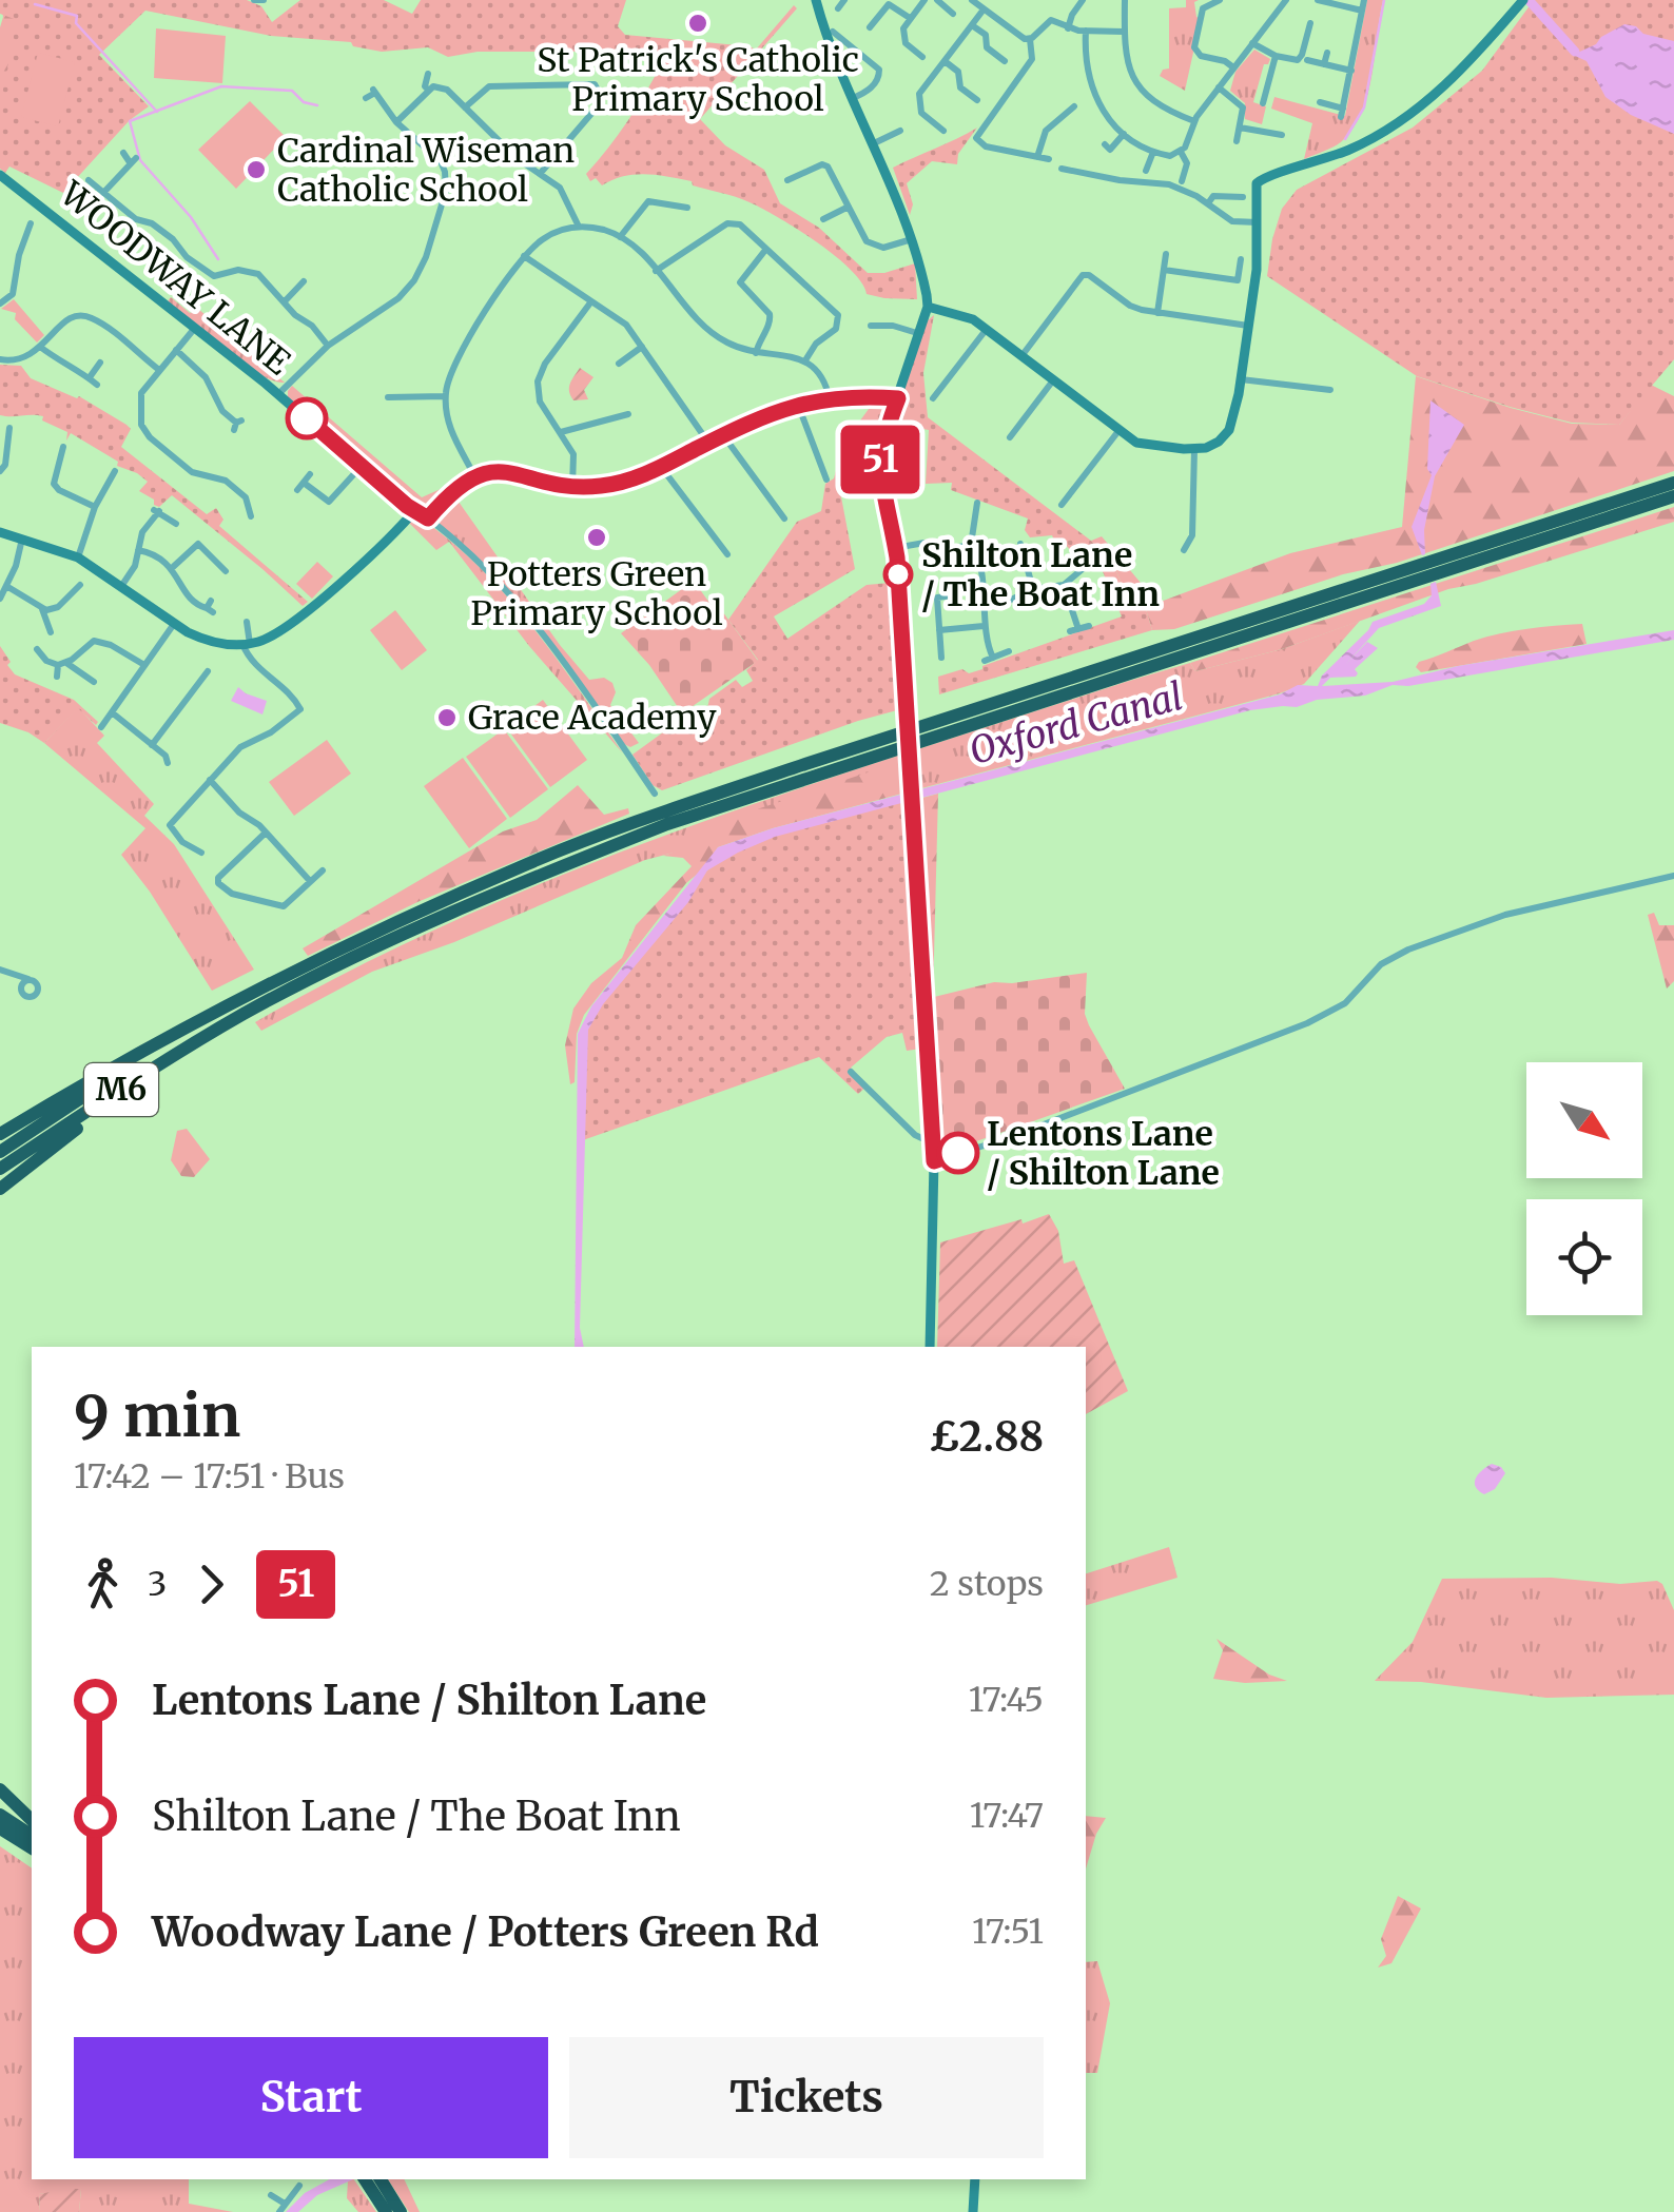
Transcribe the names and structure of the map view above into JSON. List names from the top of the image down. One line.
{"streets":{"highway":["M6"],"street":["WOODWAY LANE"]},"water":["Oxford Canal"],"places":["St Patrick's Catholic Primary School","Cardinal Wiseman Catholic School","Potters Green Primary School","Shilton Lane / The Boat Inn","Grace Academy","Lentons Lane / Shilton Lane"],"lines":["bus line 51"],"north":"bottom right","page":{"on_map":"51","heading":["9 min","17:42 – 17:51 · Bus","£2.88"],"legs":["3","51","2 stops"],"list":[{"name":"Lentons Lane / Shilton Lane","value":"17:45"},{"name":"Shilton Lane / The Boat Inn","value":"17:47"},{"name":"Woodway Lane / Potters Green Rd","value":"17:51"}],"buttons":["Start","Tickets"]}}
